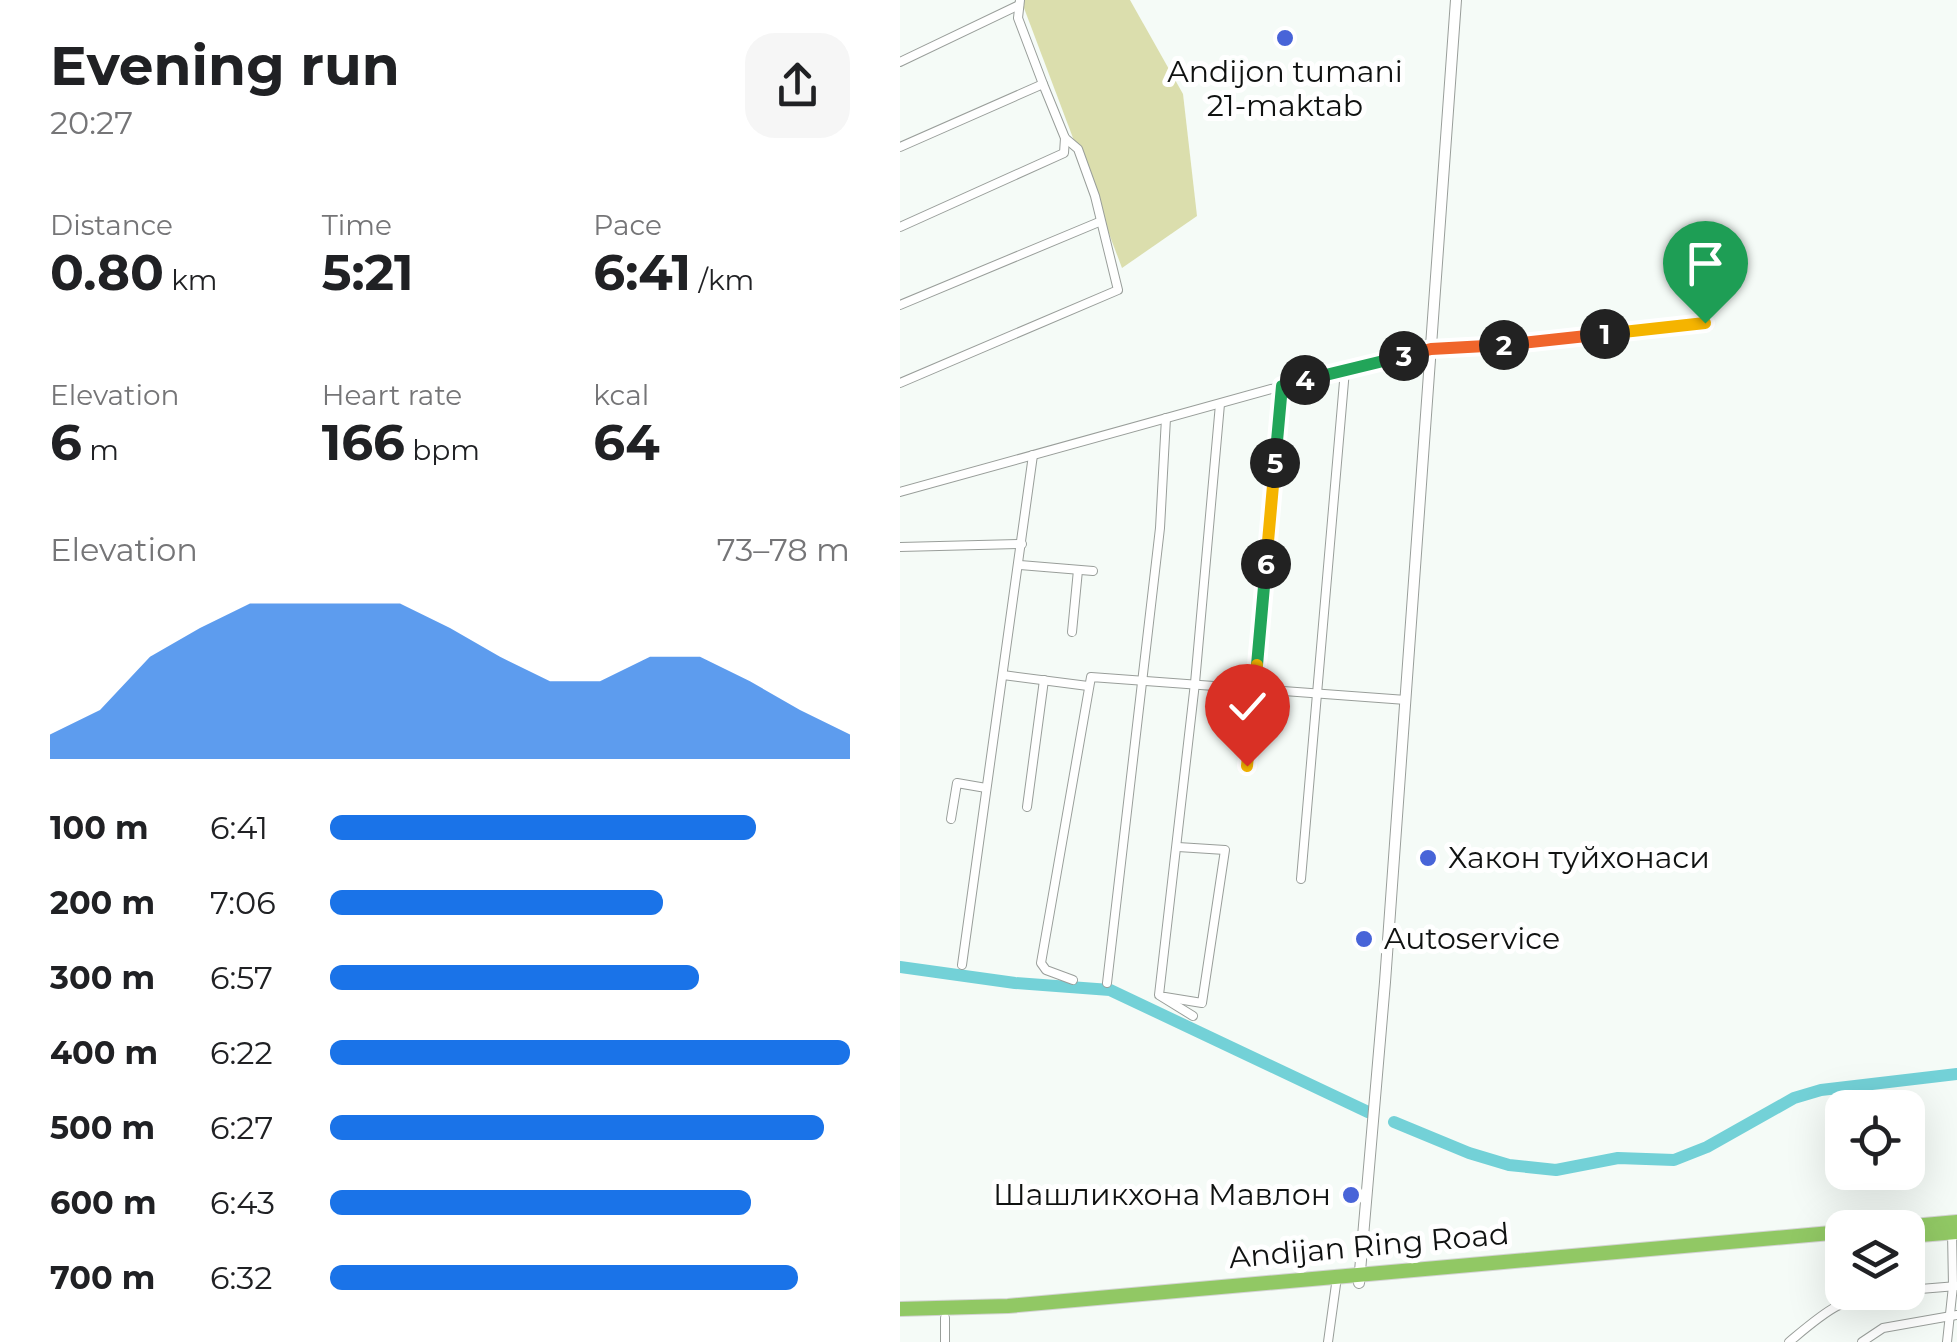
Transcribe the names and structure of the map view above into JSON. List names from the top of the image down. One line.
{"streets":{"highway":["Andijan Ring Road"]},"places":["Andijon tumani 21-maktab","Хакон туйхонаси","Autoservice","Шашликхона Мавлон"],"page":{"heading":["Evening run","20:27"],"stats":[["Distance","0.80 km"],["Time","5:21"],["Pace","6:41 /km"],["Elevation","6 m"],["Heart rate","166 bpm"],["kcal","64"]],"pins":["1","2","3","4","5","6"],"chart":["Elevation","73–78 m"],"list":[{"name":"100 m","note":"6:41"},{"name":"200 m","note":"7:06"},{"name":"300 m","note":"6:57"},{"name":"400 m","note":"6:22"},{"name":"500 m","note":"6:27"},{"name":"600 m","note":"6:43"},{"name":"700 m","note":"6:32"}]}}
